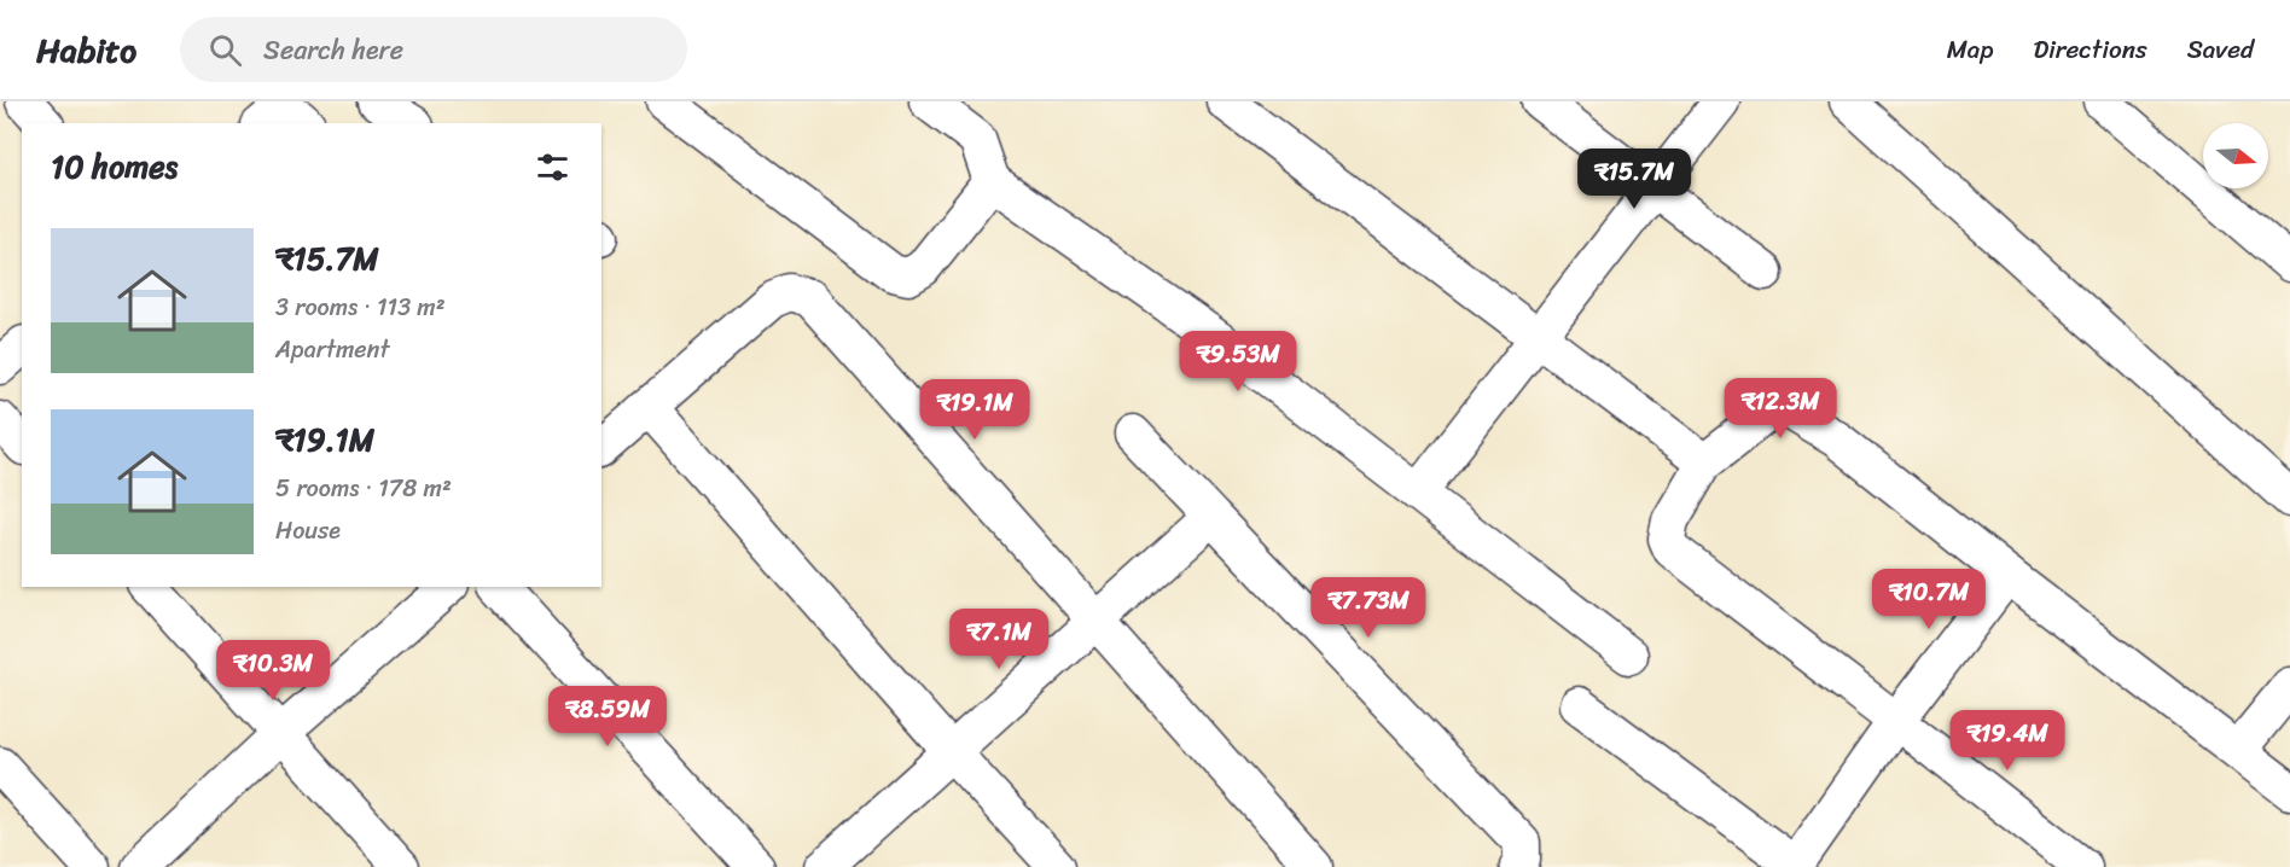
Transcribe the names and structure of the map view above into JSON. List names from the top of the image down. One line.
{"north":"right","page":{"header":"Habito","search":"Search here","nav":["Map","Directions","Saved"],"heading":"10 homes","price":["₹15.7M","₹9.53M","₹12.3M","₹19.1M","₹10.7M","₹7.73M","₹7.1M","₹10.3M","₹8.59M","₹19.4M"],"list":[{"name":"₹15.7M","note":"3 rooms · 113 m² · Apartment"},{"name":"₹19.1M","note":"5 rooms · 178 m² · House"}]}}
